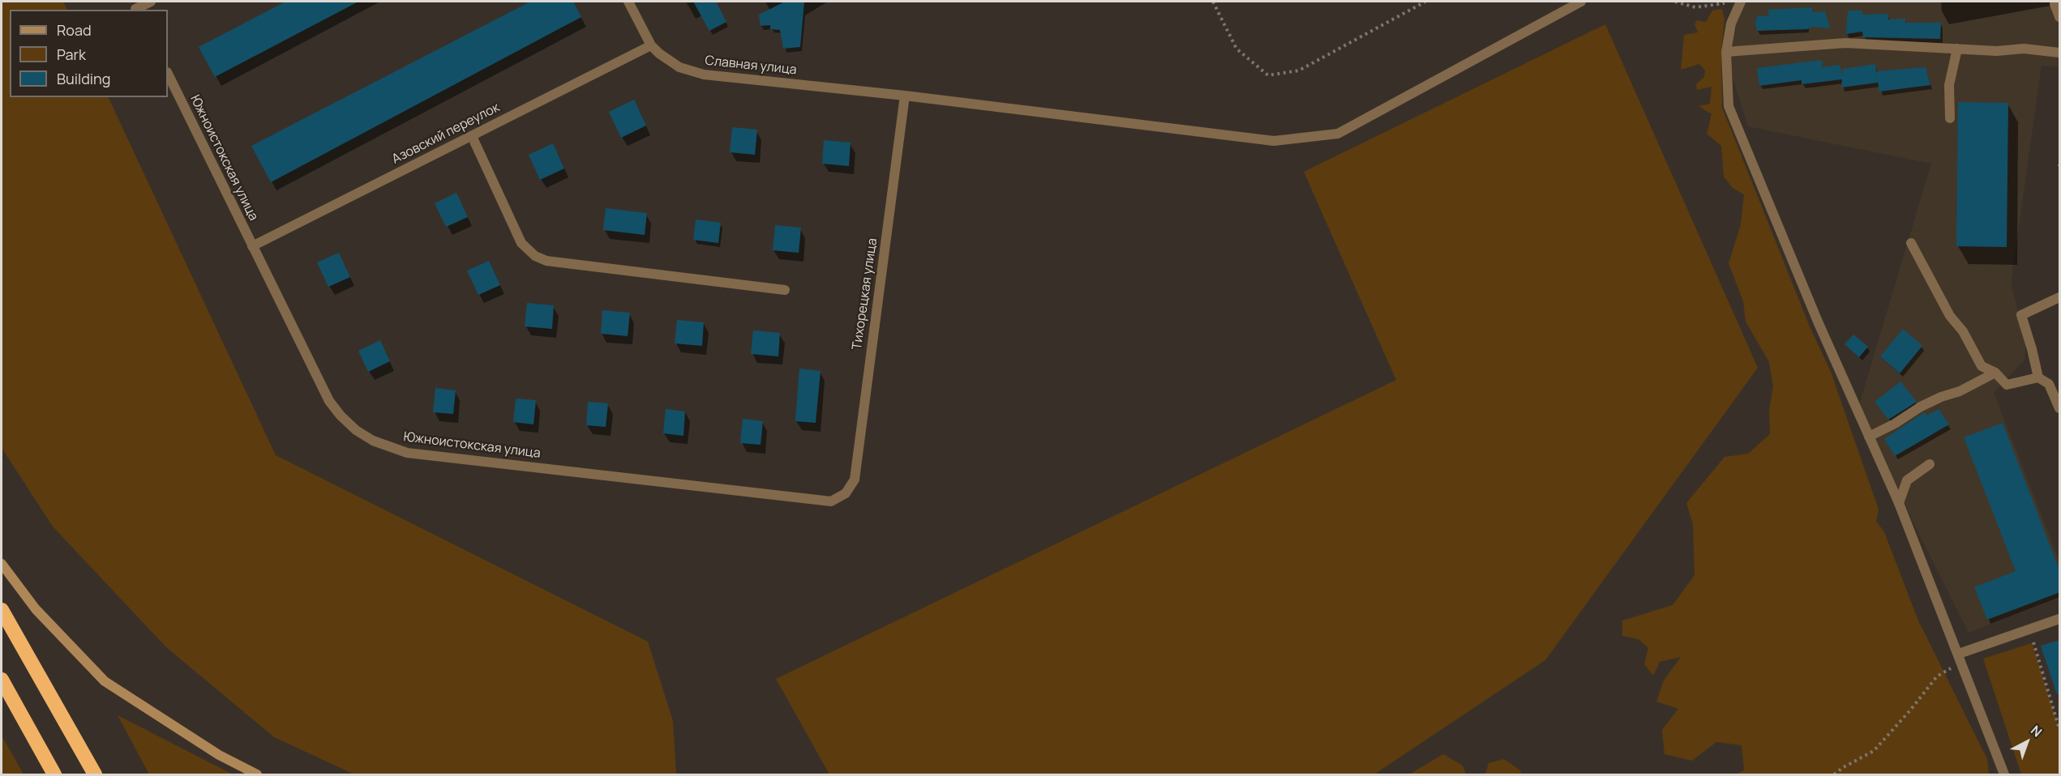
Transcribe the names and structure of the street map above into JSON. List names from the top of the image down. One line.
{"streets":{"street":["Славная улица","Азовский переулок","Южноистокская улица","Тихорецкая улица"]},"crossings":[["Славная улица","Азовский переулок"],["Славная улица","Тихорецкая улица"],["Азовский переулок","Южноистокская улица"],["Южноистокская улица","Тихорецкая улица"]],"legend":["Road","Park","Building"],"north":"top right"}
